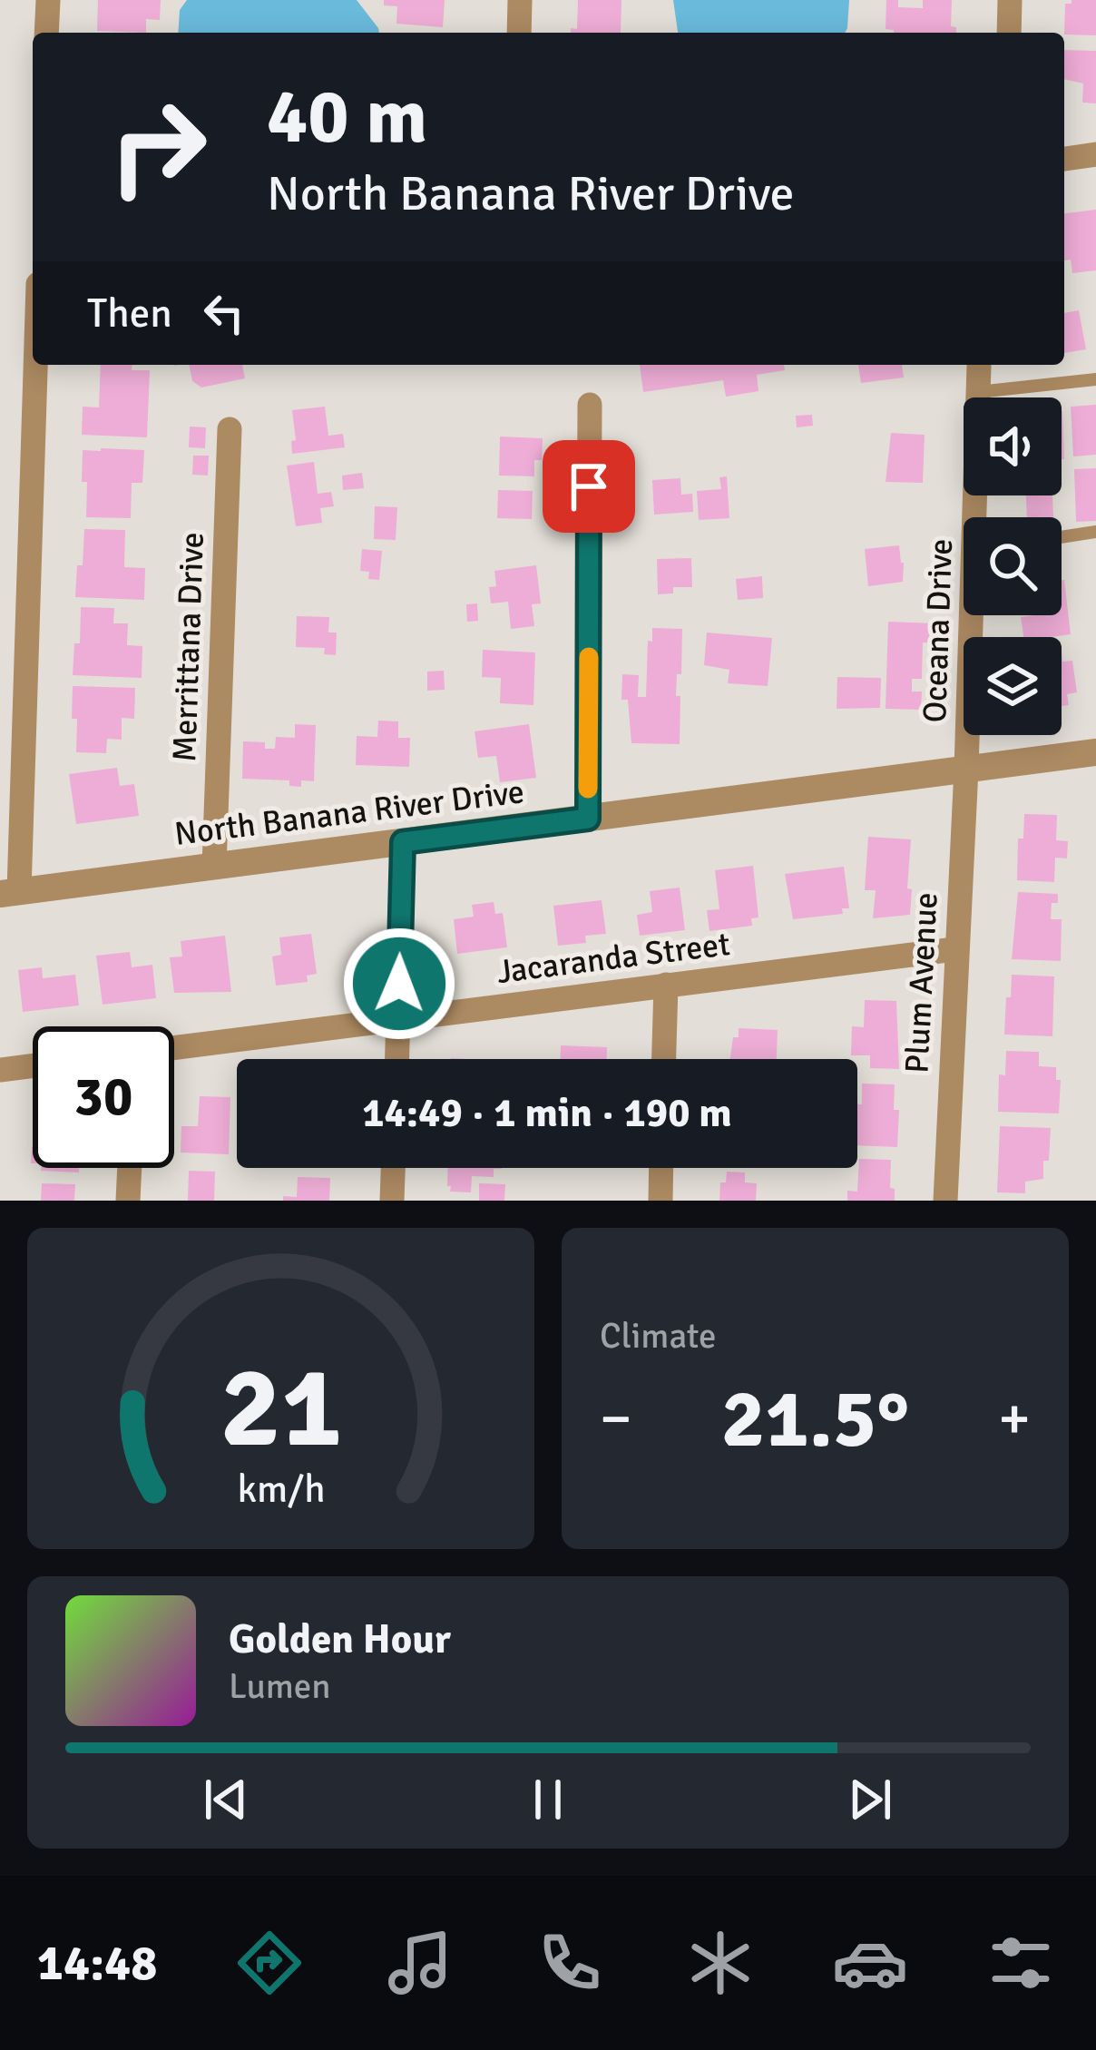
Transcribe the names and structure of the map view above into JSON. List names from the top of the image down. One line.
{"streets":{"street":["Oceana Drive","Merrittana Drive","North Banana River Drive","Jacaranda Street","Plum Avenue"]},"crossings":[["Oceana Drive","North Banana River Drive"],["Oceana Drive","Plum Avenue"],["Merrittana Drive","North Banana River Drive"],["North Banana River Drive","Plum Avenue"],["Jacaranda Street","Plum Avenue"]],"page":{"turn":["40 m","North Banana River Drive"],"then":"Then","limit":"30","trip":"14:49 · 1 min · 190 m","tile":"Climate","heat":["−","21.5°","+"],"song":["Golden Hour","Lumen"],"tabs":"14:48","gauge":["21","km/h"]}}
